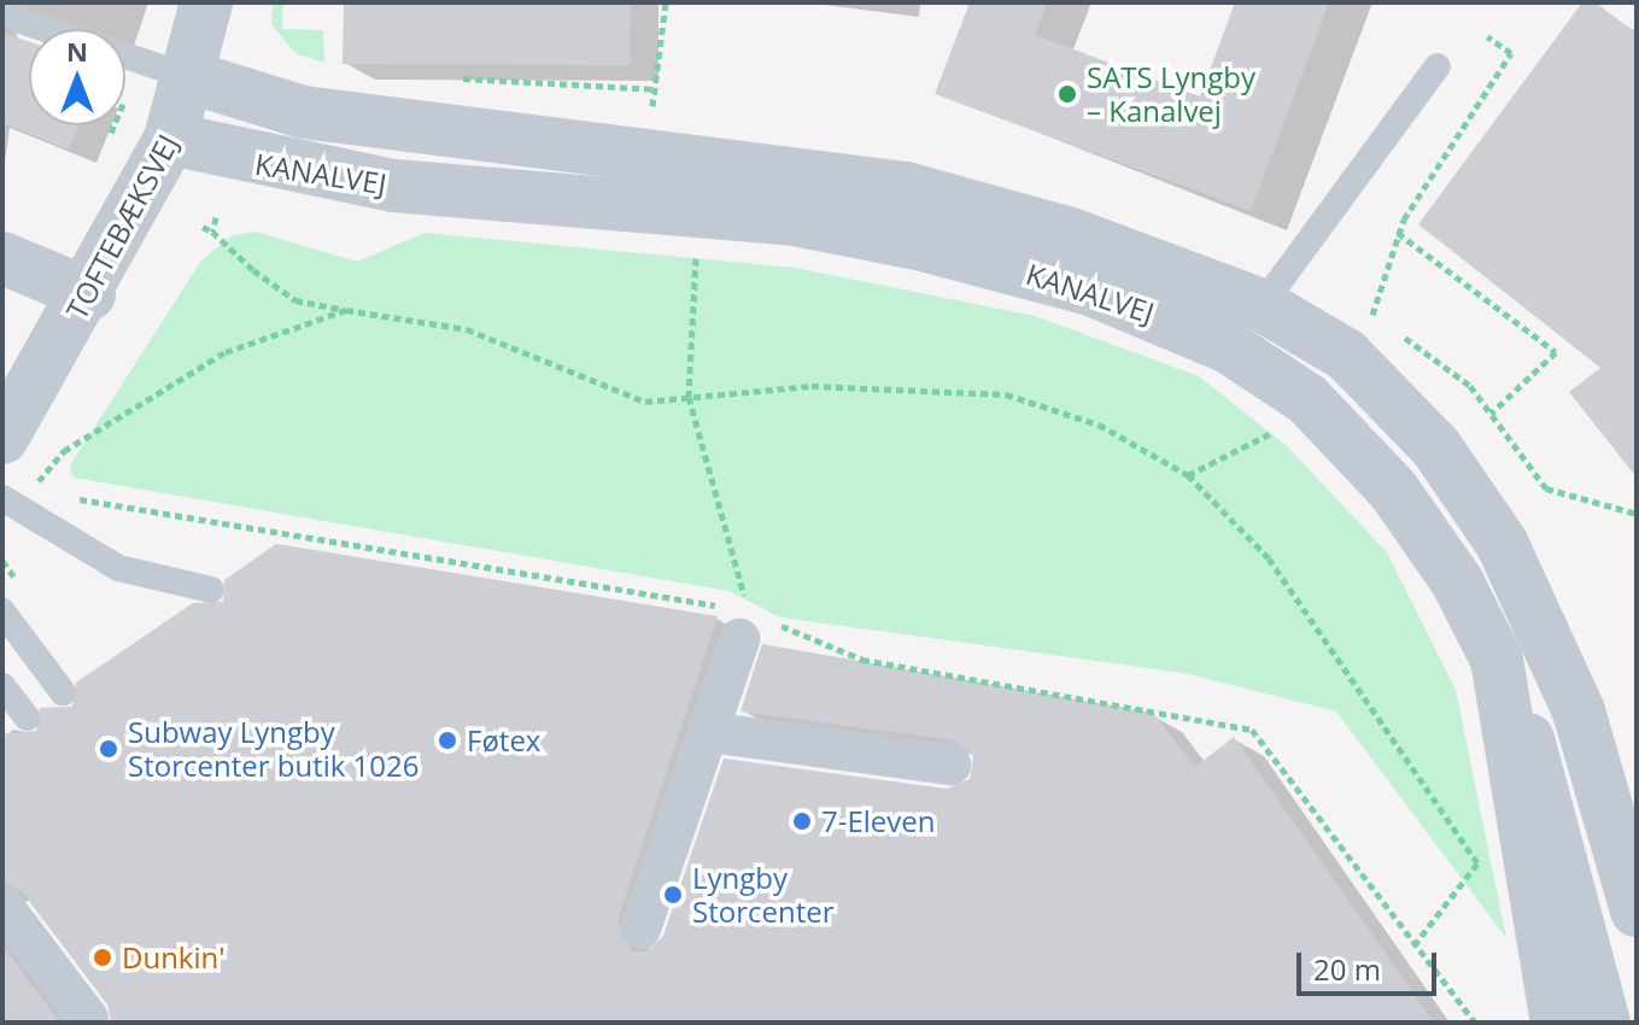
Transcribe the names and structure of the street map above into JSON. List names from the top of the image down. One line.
{"streets":{"street":["KANALVEJ","TOFTEBÆKSVEJ"]},"crossings":[["KANALVEJ","TOFTEBÆKSVEJ"]],"places":["SATS Lyngby – Kanalvej","Føtex","Subway Lyngby Storcenter butik 1026","7-Eleven","Lyngby Storcenter","Dunkin'"],"scale_bar":"20 m","north":"top"}
